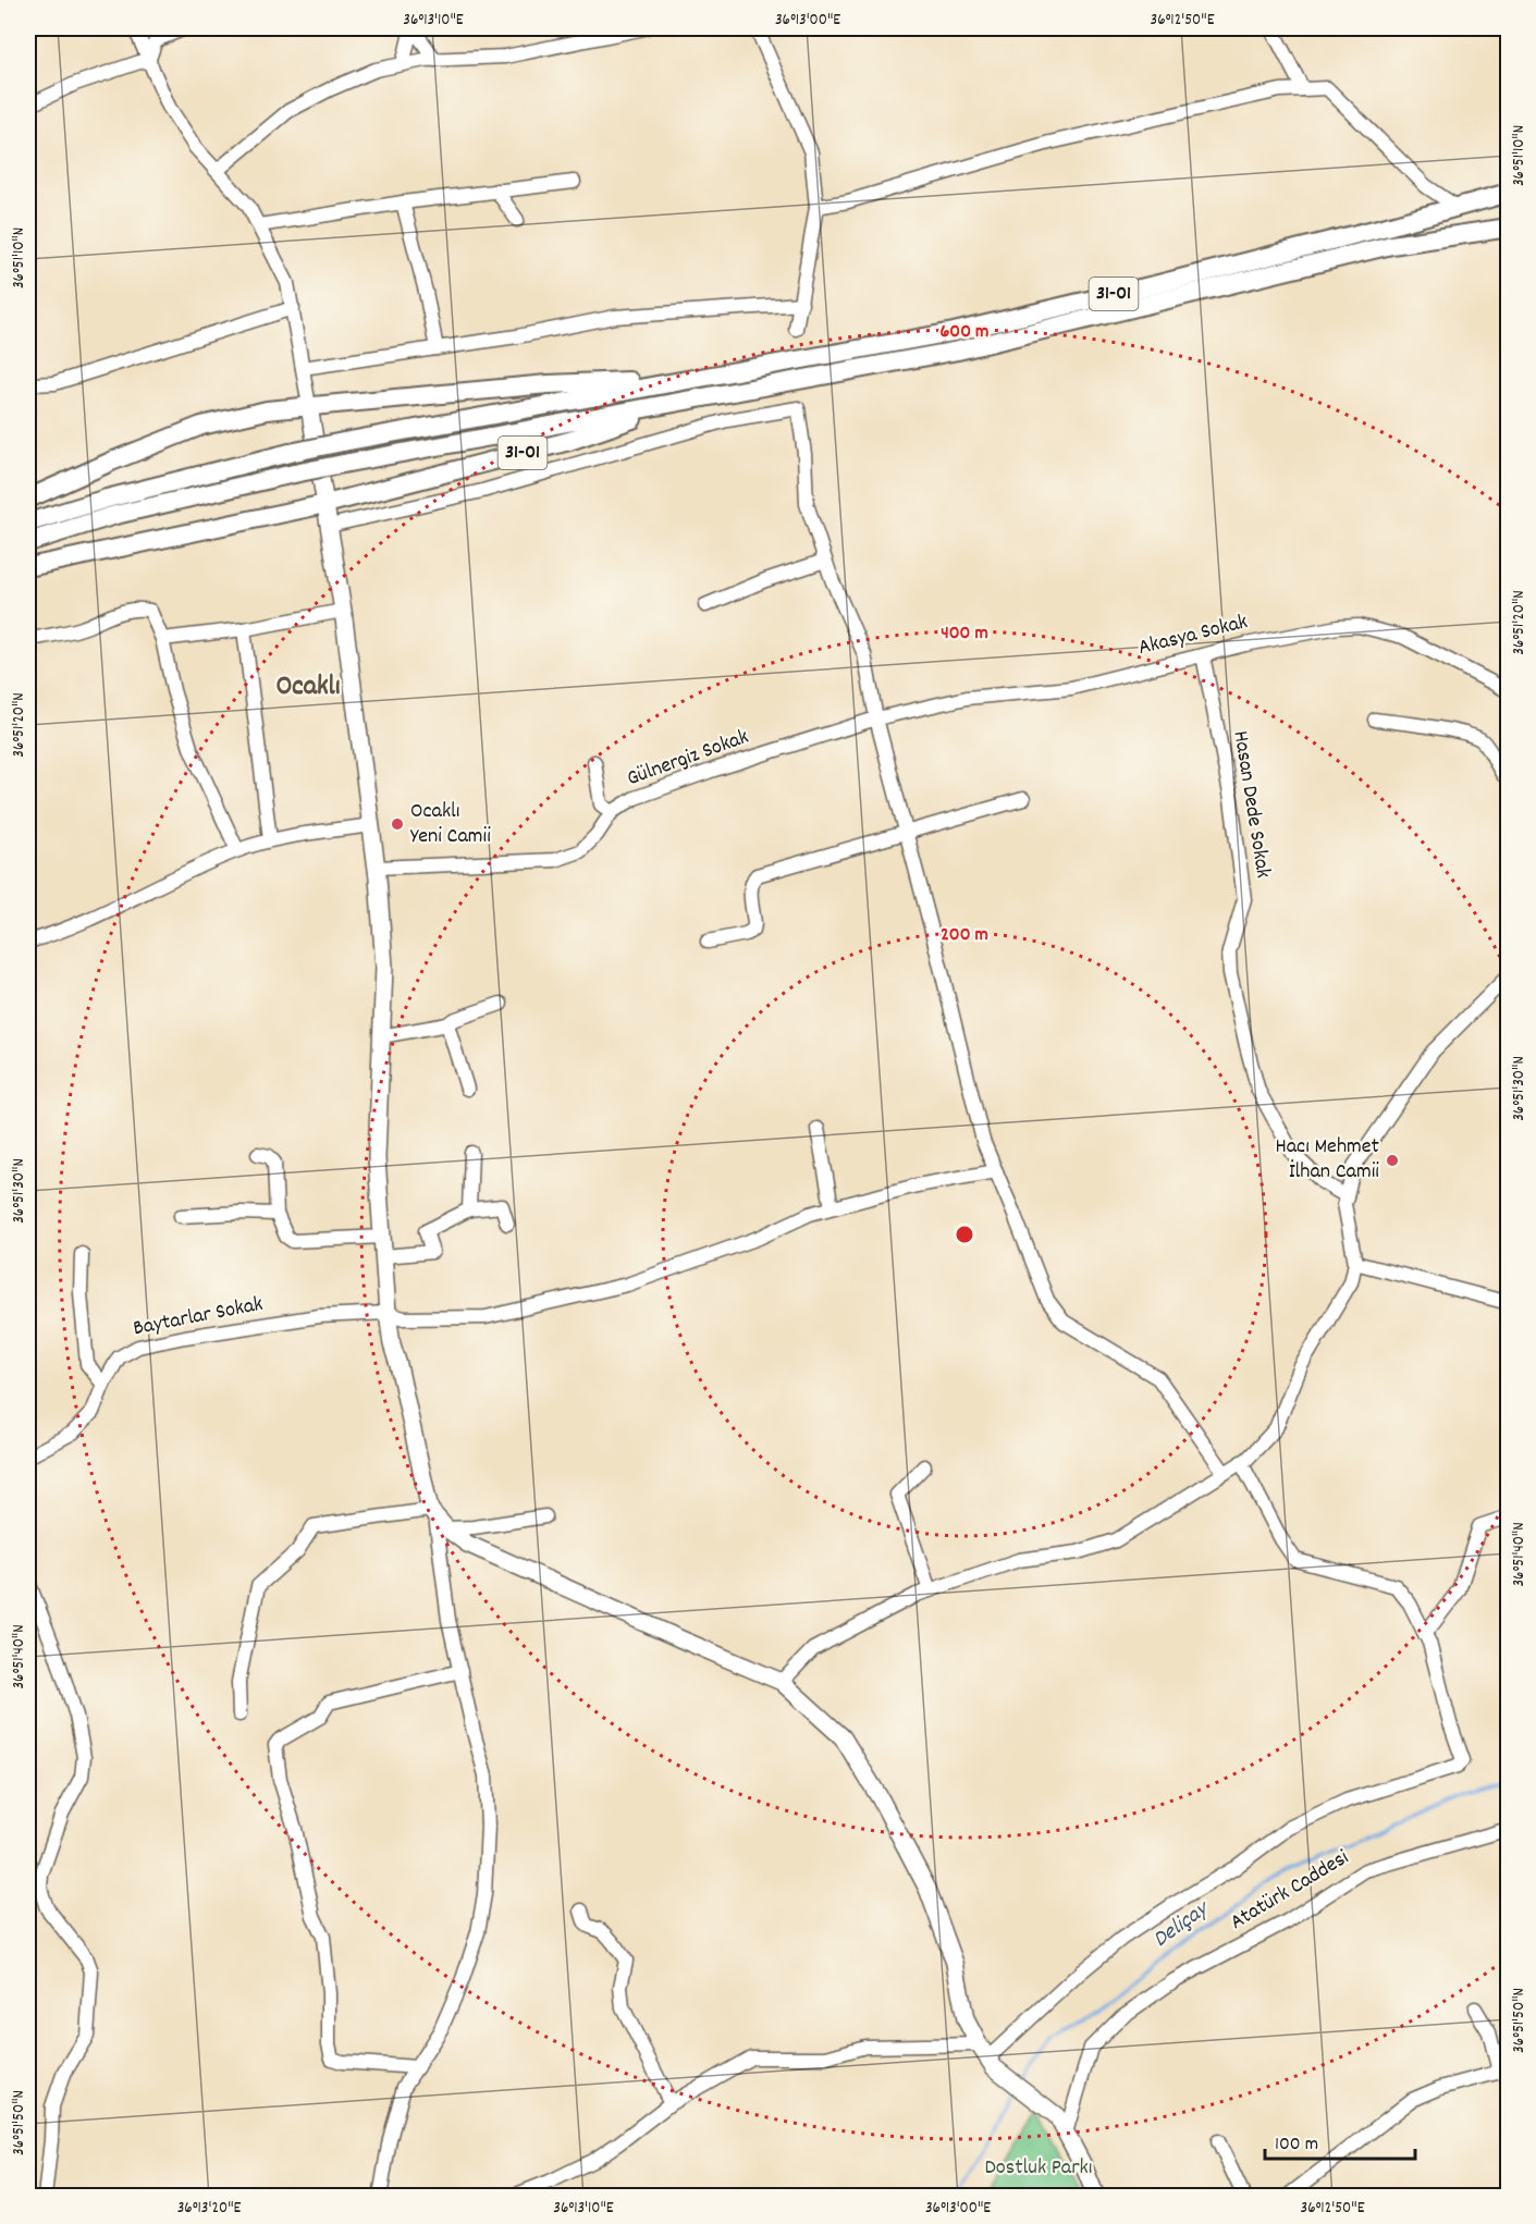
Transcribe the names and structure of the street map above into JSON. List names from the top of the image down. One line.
{"streets":{"highway":["31-01"],"street":["Akasya Sokak","Gülnergiz Sokak","Hasan Dede Sokak","Baytarlar Sokak","Atatürk Caddesi"]},"crossings":[["Akasya Sokak","Gülnergiz Sokak"],["Akasya Sokak","Hasan Dede Sokak"]],"districts":["Ocaklı"],"water":["Deliçay"],"parks":["Dostluk Parkı"],"places":["Ocaklı Yeni Camii","Hacı Mehmet İlhan Camii"],"scale_bar":"100 m","coordinates":["36°13'10\"E","36°13'00\"E","36°12'50\"E","36°51'10\"N","36°51'20\"N","36°51'30\"N","36°51'40\"N","36°51'50\"N","36°13'20\"E"],"rings":["600 m","400 m","200 m"]}
